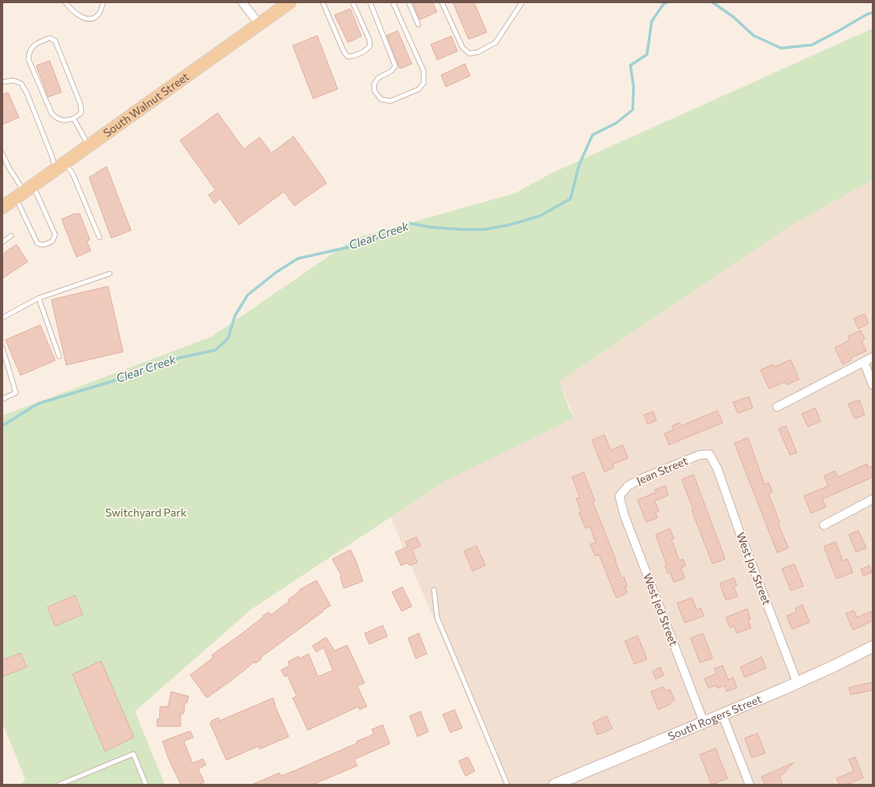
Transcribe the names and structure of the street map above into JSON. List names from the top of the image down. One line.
{"streets":{"main road":["South Walnut Street"],"street":["Jean Street","West Joy Street","West Jed Street","South Rogers Street"]},"crossings":[["Jean Street","West Joy Street"],["Jean Street","West Jed Street"],["West Joy Street","South Rogers Street"],["West Jed Street","South Rogers Street"]],"water":["Clear Creek"],"parks":["Switchyard Park"]}
